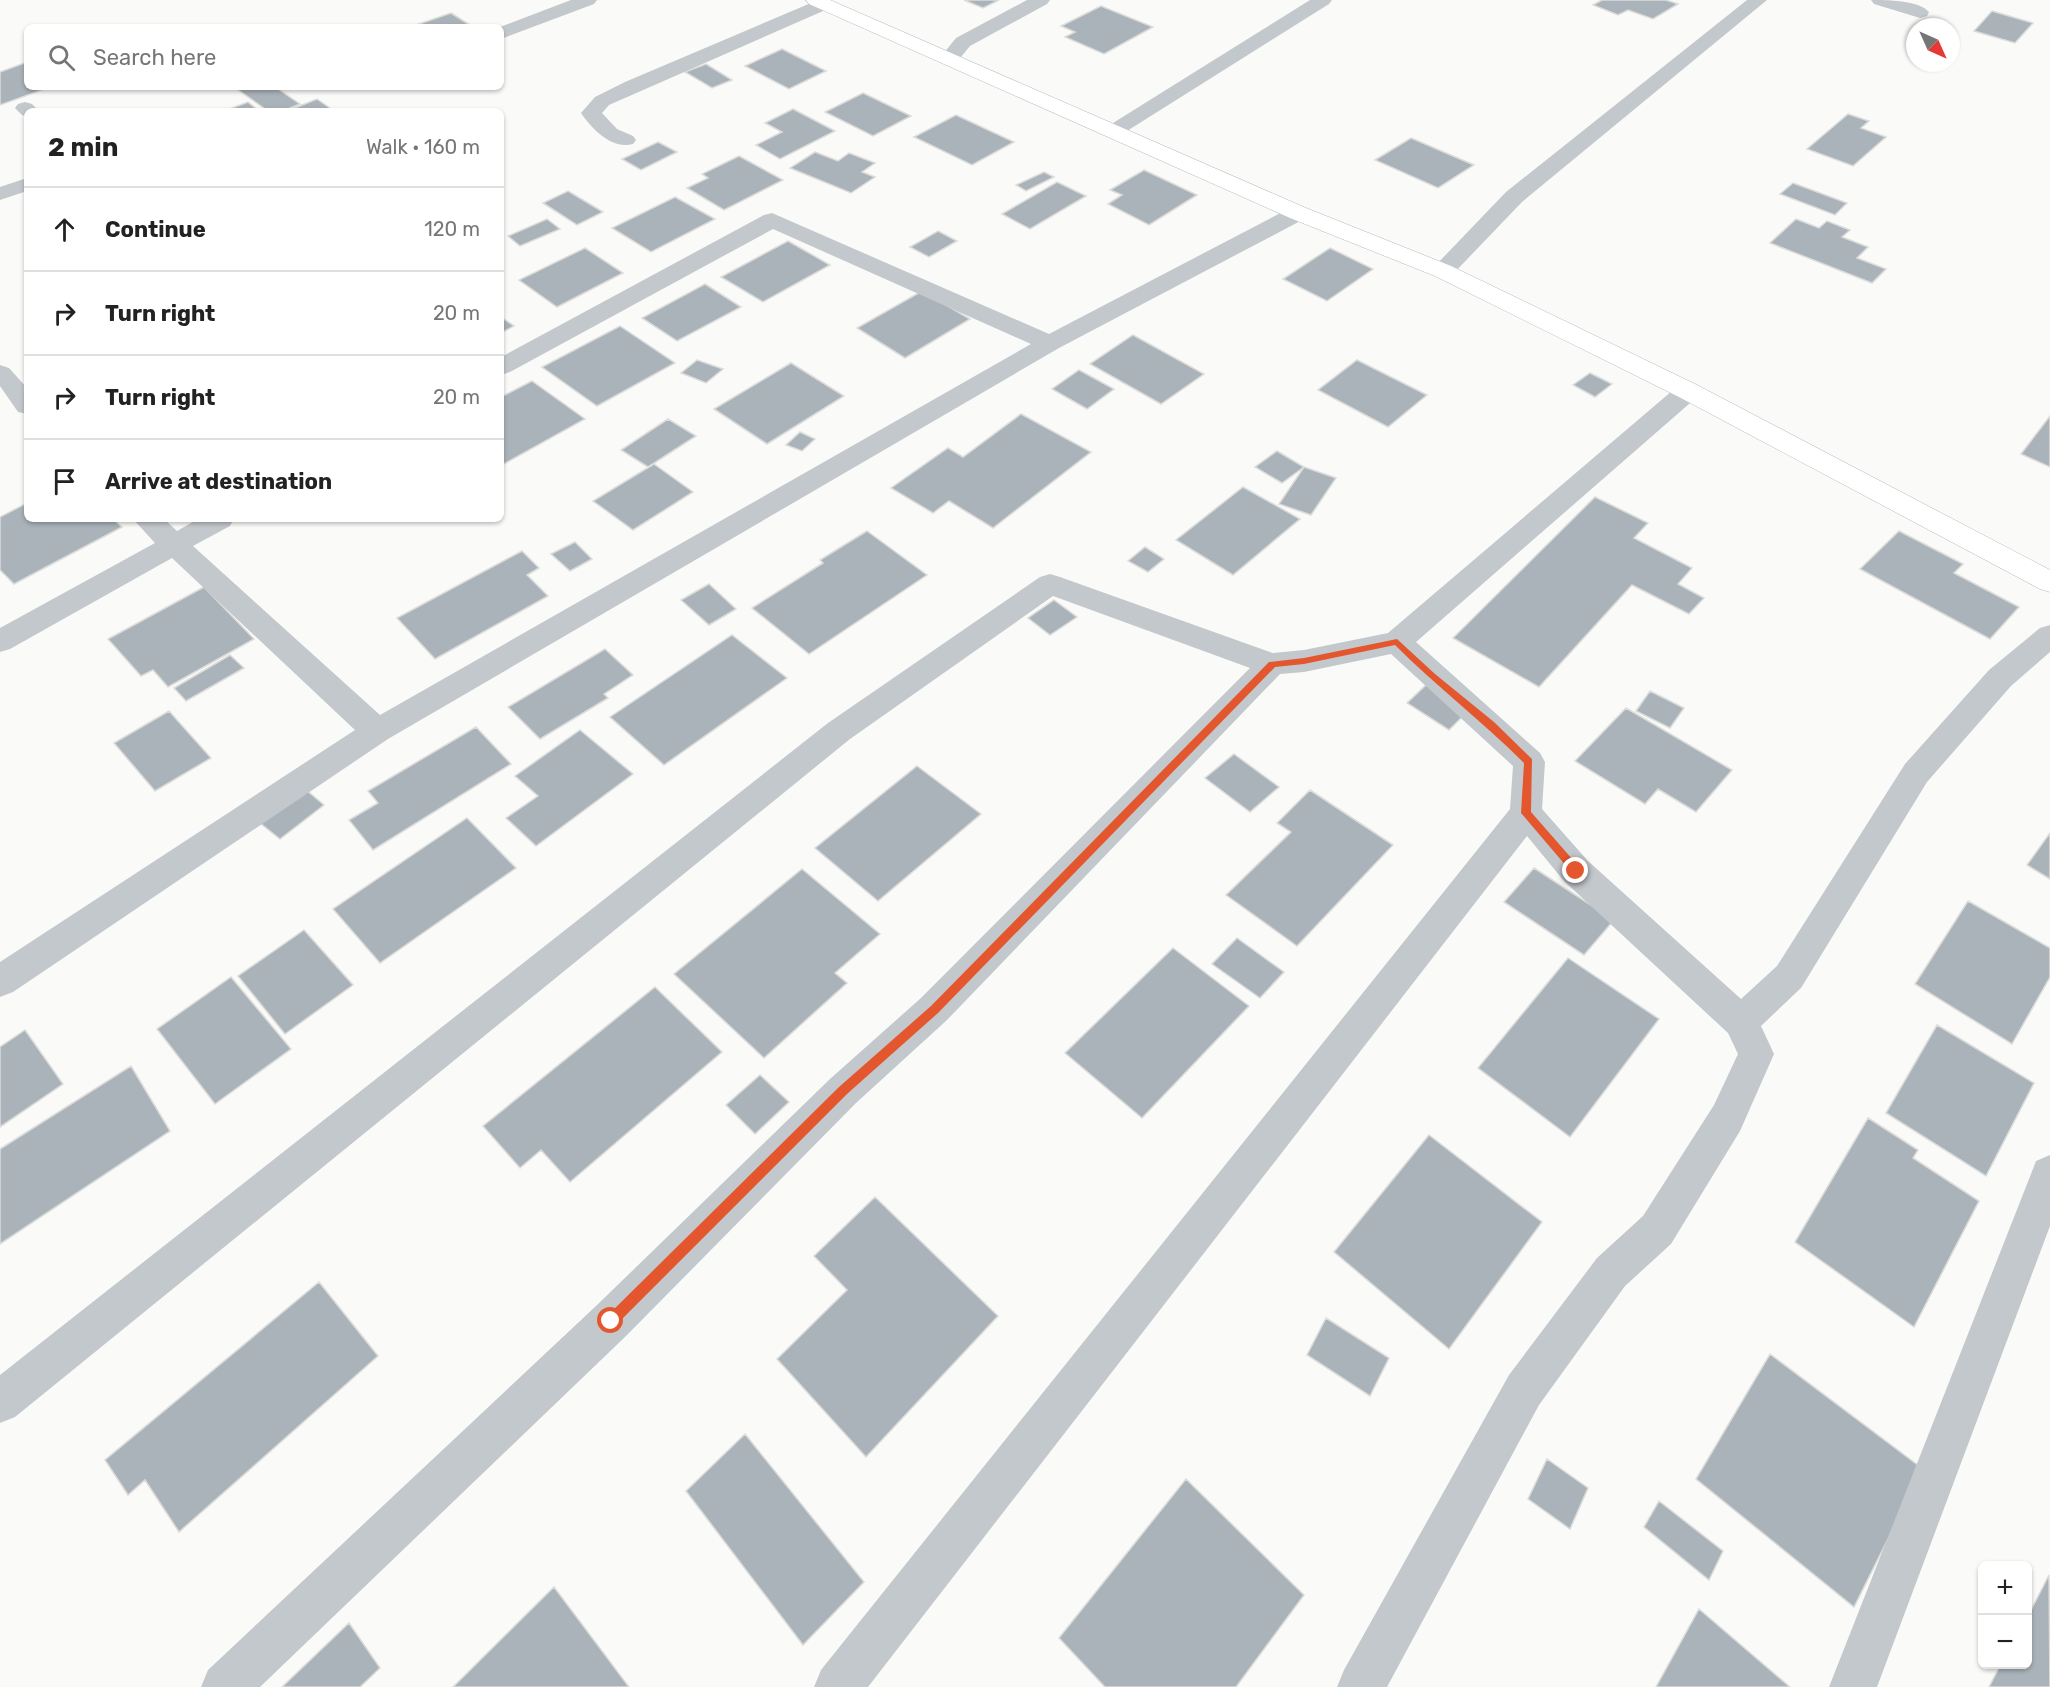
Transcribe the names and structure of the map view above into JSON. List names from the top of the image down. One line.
{"north":"bottom right","page":{"search":"Search here","heading":["2 min","Walk · 160 m"],"list":[["Continue","120 m"],["Turn right","20 m"],["Turn right","20 m"],"Arrive at destination"],"map_buttons":["+","−"]}}
